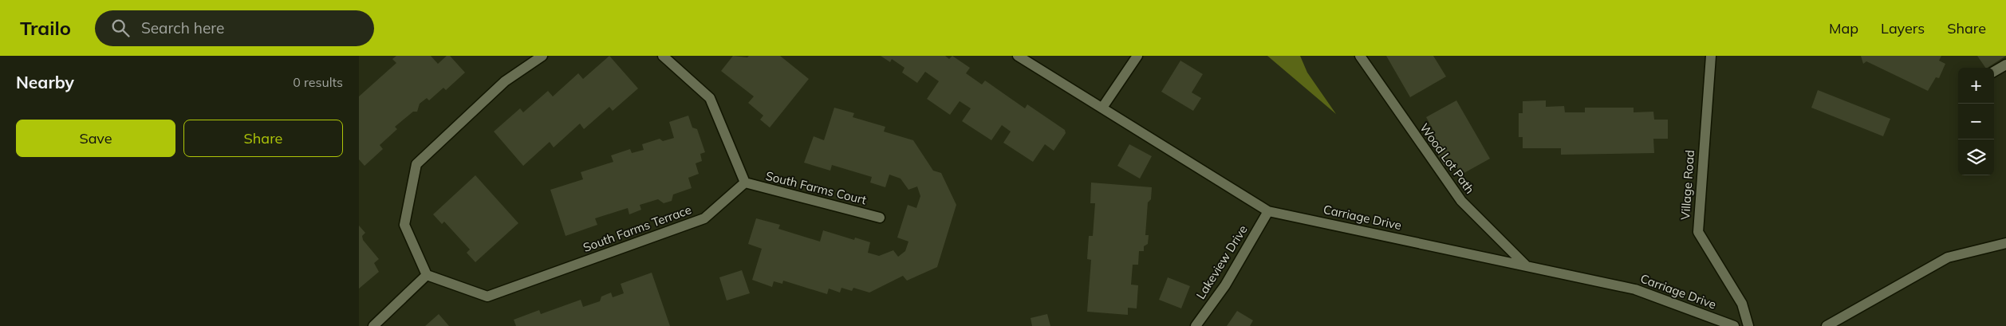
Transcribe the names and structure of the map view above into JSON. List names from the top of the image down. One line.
{"streets":{"street":["Wood Lot Path","Village Road","South Farms Court","Carriage Drive","South Farms Terrace","Lakeview Drive"]},"crossings":[["Wood Lot Path","Carriage Drive"],["South Farms Court","South Farms Terrace"],["Carriage Drive","Lakeview Drive"]],"page":{"header":"Trailo","search":"Search here","nav":["Map","Layers","Share"],"heading":["Nearby","0 results"],"map_buttons":["+","−"],"buttons":["Save","Share"]}}
